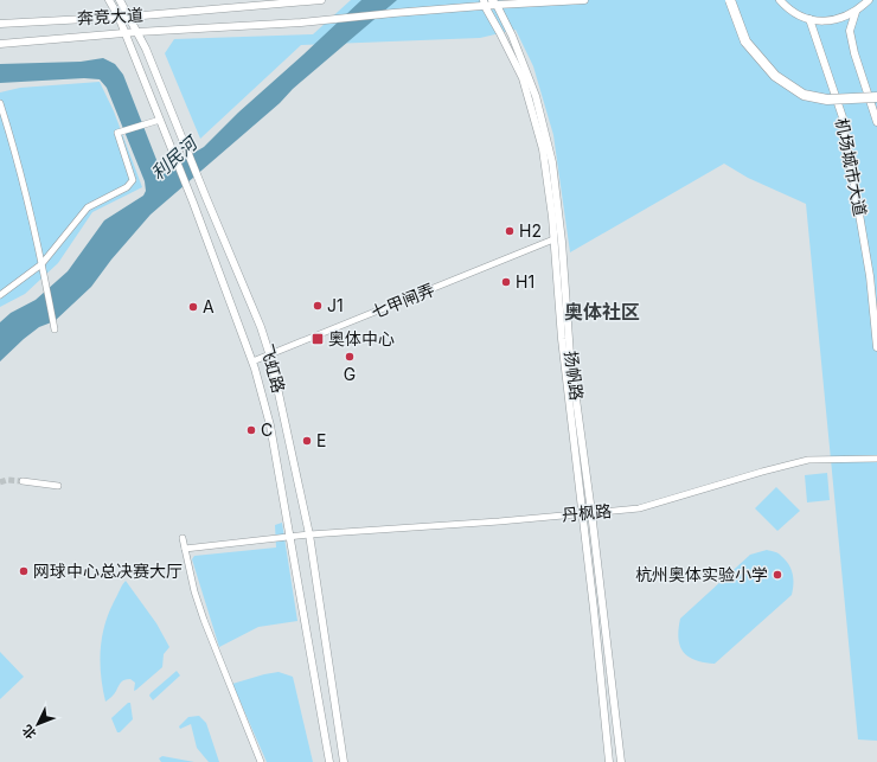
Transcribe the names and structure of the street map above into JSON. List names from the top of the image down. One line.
{"streets":{"main road":["奔竞大道","机场城市大道","飞虹路","扬帆路"],"street":["七甲闸弄","丹枫路"]},"crossings":[["奔竞大道","飞虹路"],["七甲闸弄","飞虹路"],["飞虹路","丹枫路"],["扬帆路","丹枫路"]],"districts":["奥体社区"],"water":["利民河"],"places":{"other":["H2","H1","J1","A","G","C","E","网球中心总决赛大厅","杭州奥体实验小学"],"transit":["奥体中心"]},"north":"bottom left"}
